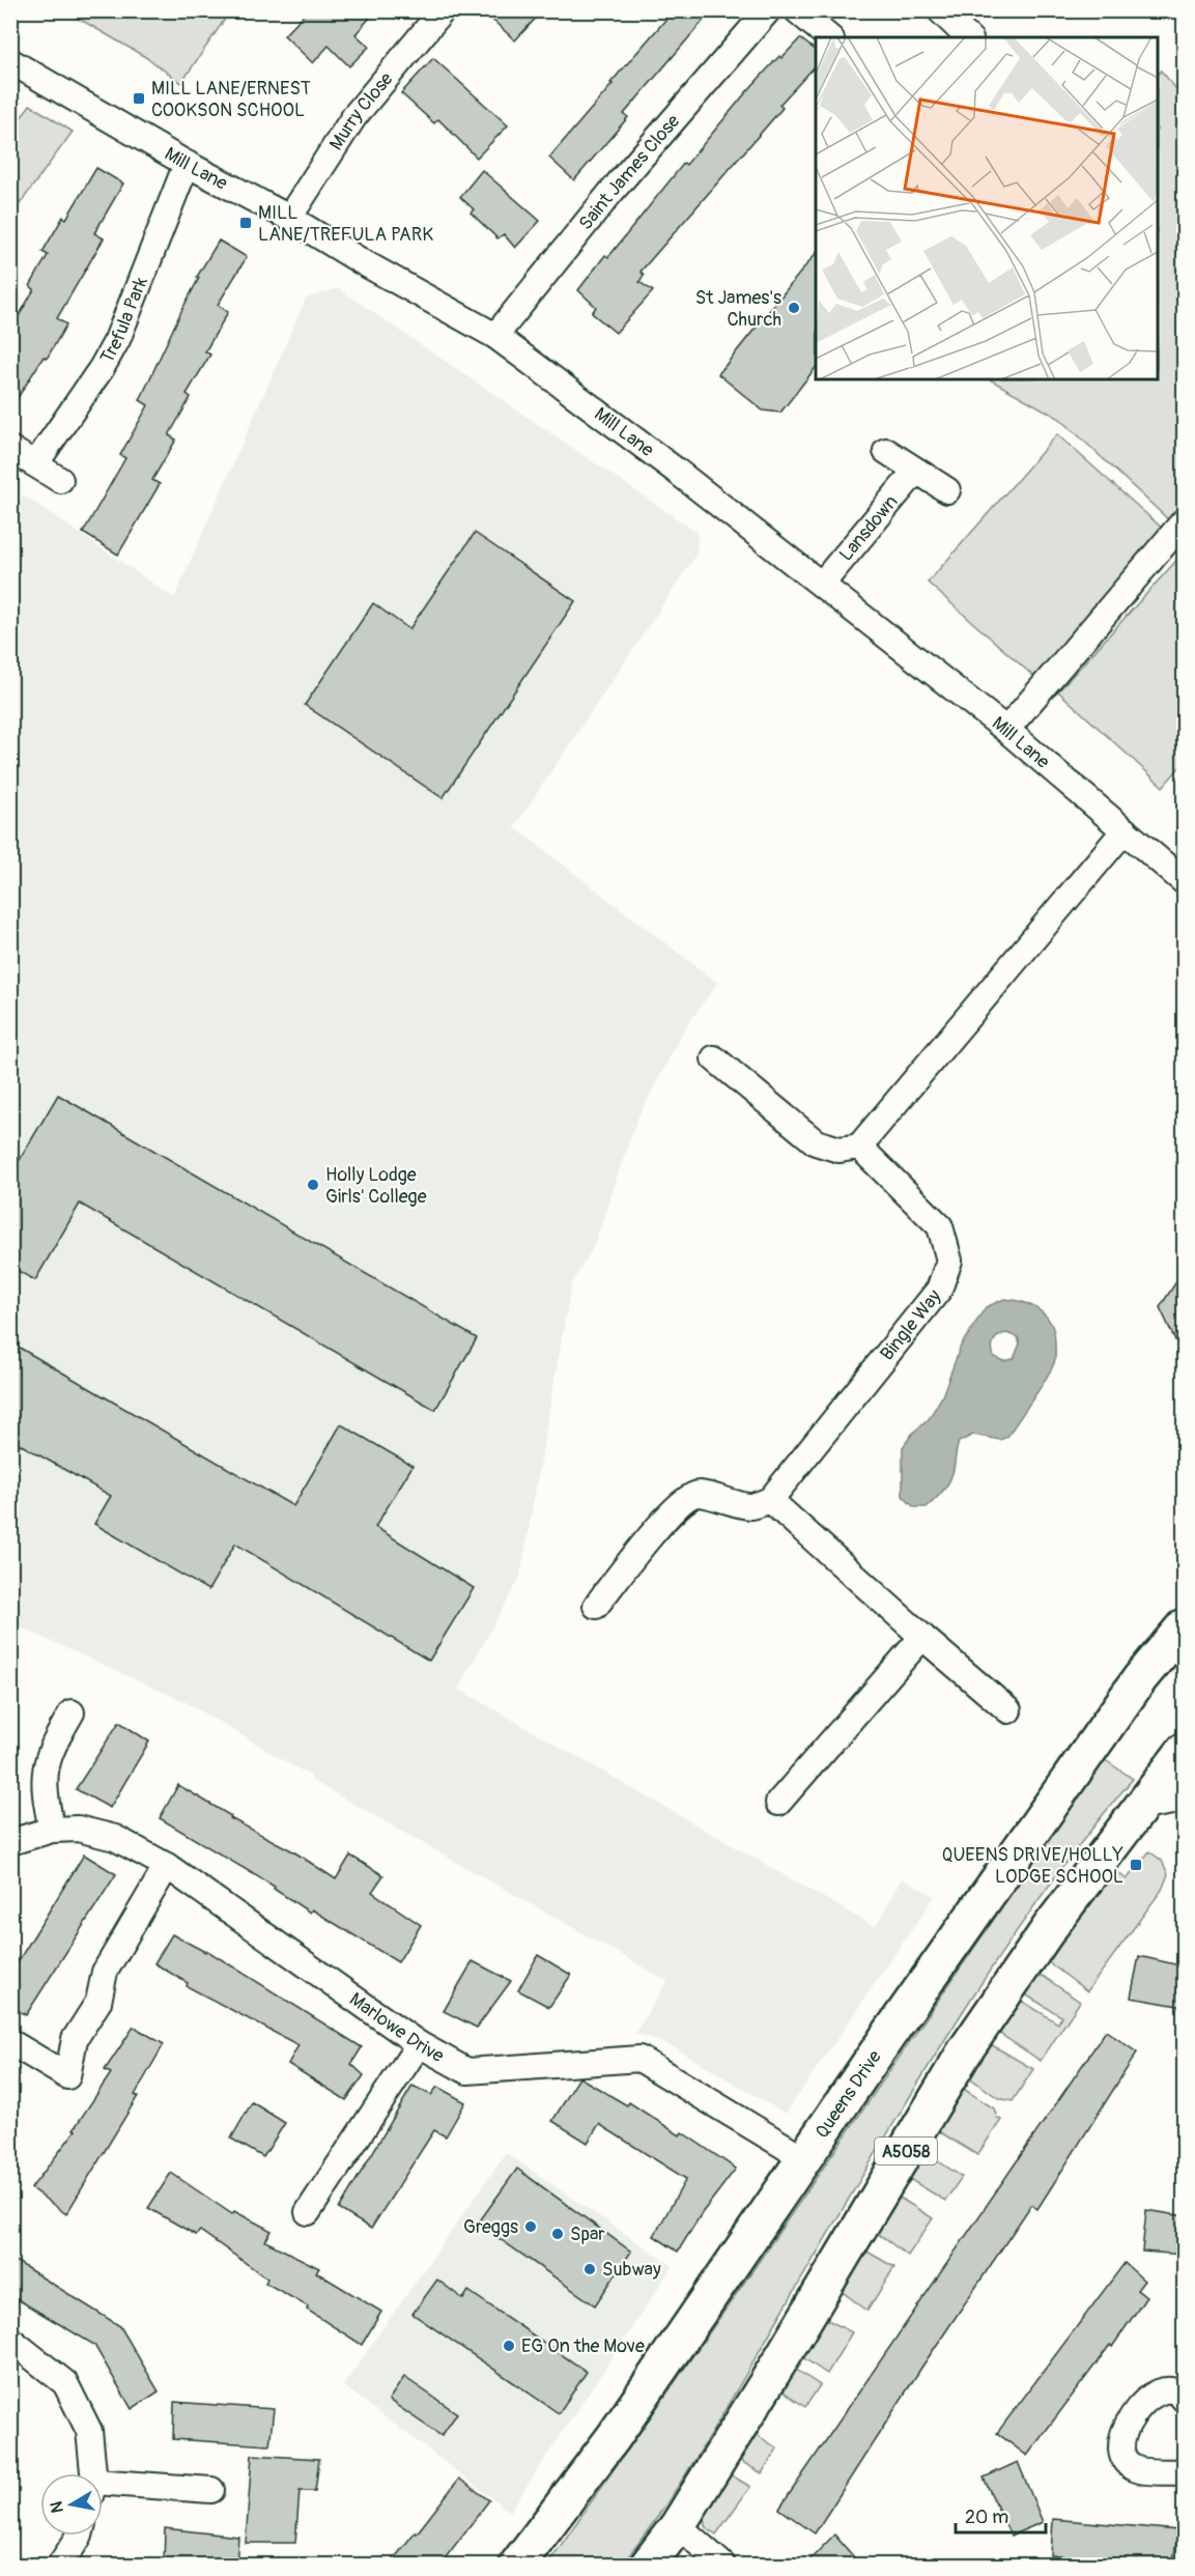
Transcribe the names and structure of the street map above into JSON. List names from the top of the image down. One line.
{"streets":{"highway":["Queens Drive","A5058"],"street":["Murry Close","Mill Lane","Saint James Close","Trefula Park","Lansdown","Bingle Way","Marlowe Drive"]},"crossings":[["Murry Close","Mill Lane"],["Mill Lane","Saint James Close"],["Mill Lane","Trefula Park"],["Mill Lane","Lansdown"],["Marlowe Drive","Queens Drive"]],"places":{"transit":["MILL LANE/ERNEST COOKSON SCHOOL","MILL LANE/TREFULA PARK","QUEENS DRIVE/HOLLY LODGE SCHOOL"],"other":["St James's Church","Holly Lodge Girls' College","Greggs","Spar","Subway","EG On the Move"]},"scale_bar":"20 m","north":"left"}
